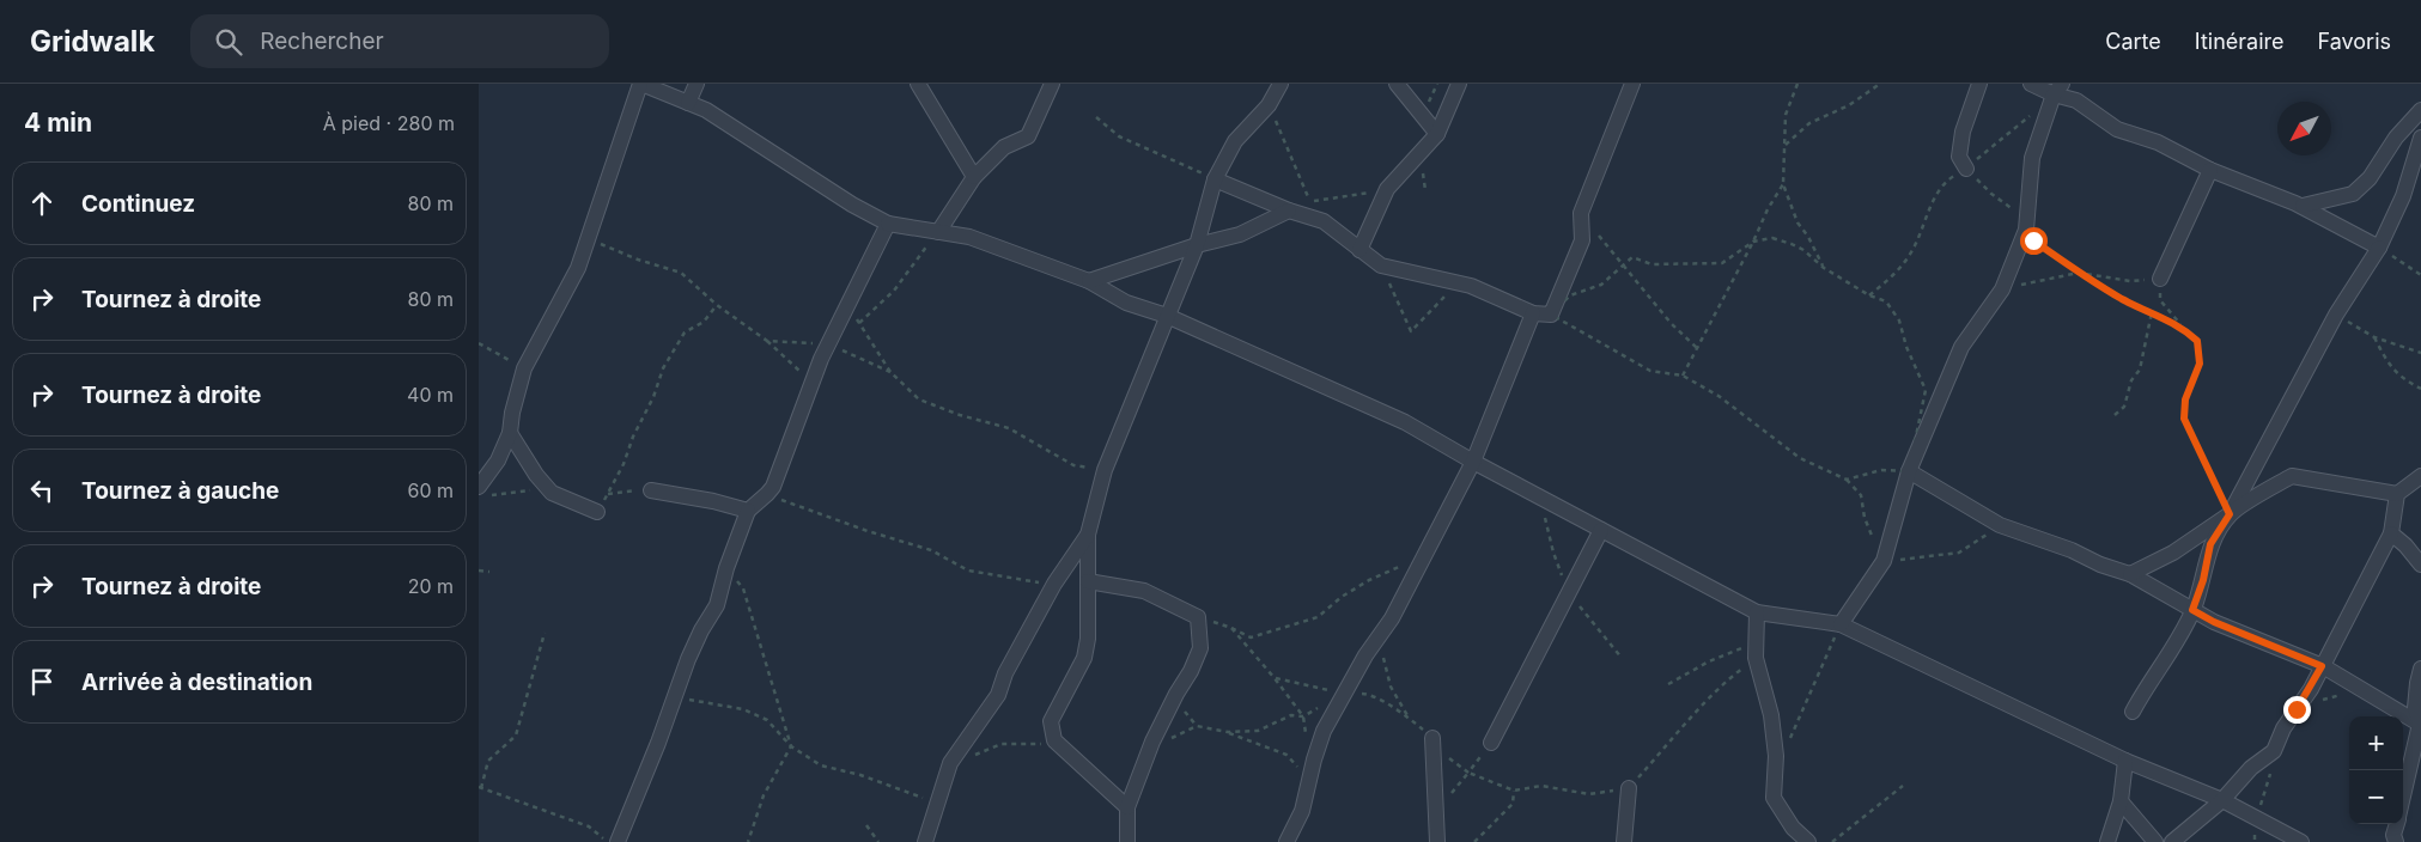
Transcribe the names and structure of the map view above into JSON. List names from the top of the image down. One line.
{"north":"bottom left","page":{"header":"Gridwalk","search":"Rechercher","nav":["Carte","Itinéraire","Favoris"],"heading":["4 min","À pied · 280 m"],"list":[["Continuez","80 m"],["Tournez à droite","80 m"],["Tournez à droite","40 m"],["Tournez à gauche","60 m"],["Tournez à droite","20 m"],"Arrivée à destination"],"map_buttons":["+","−"]}}
